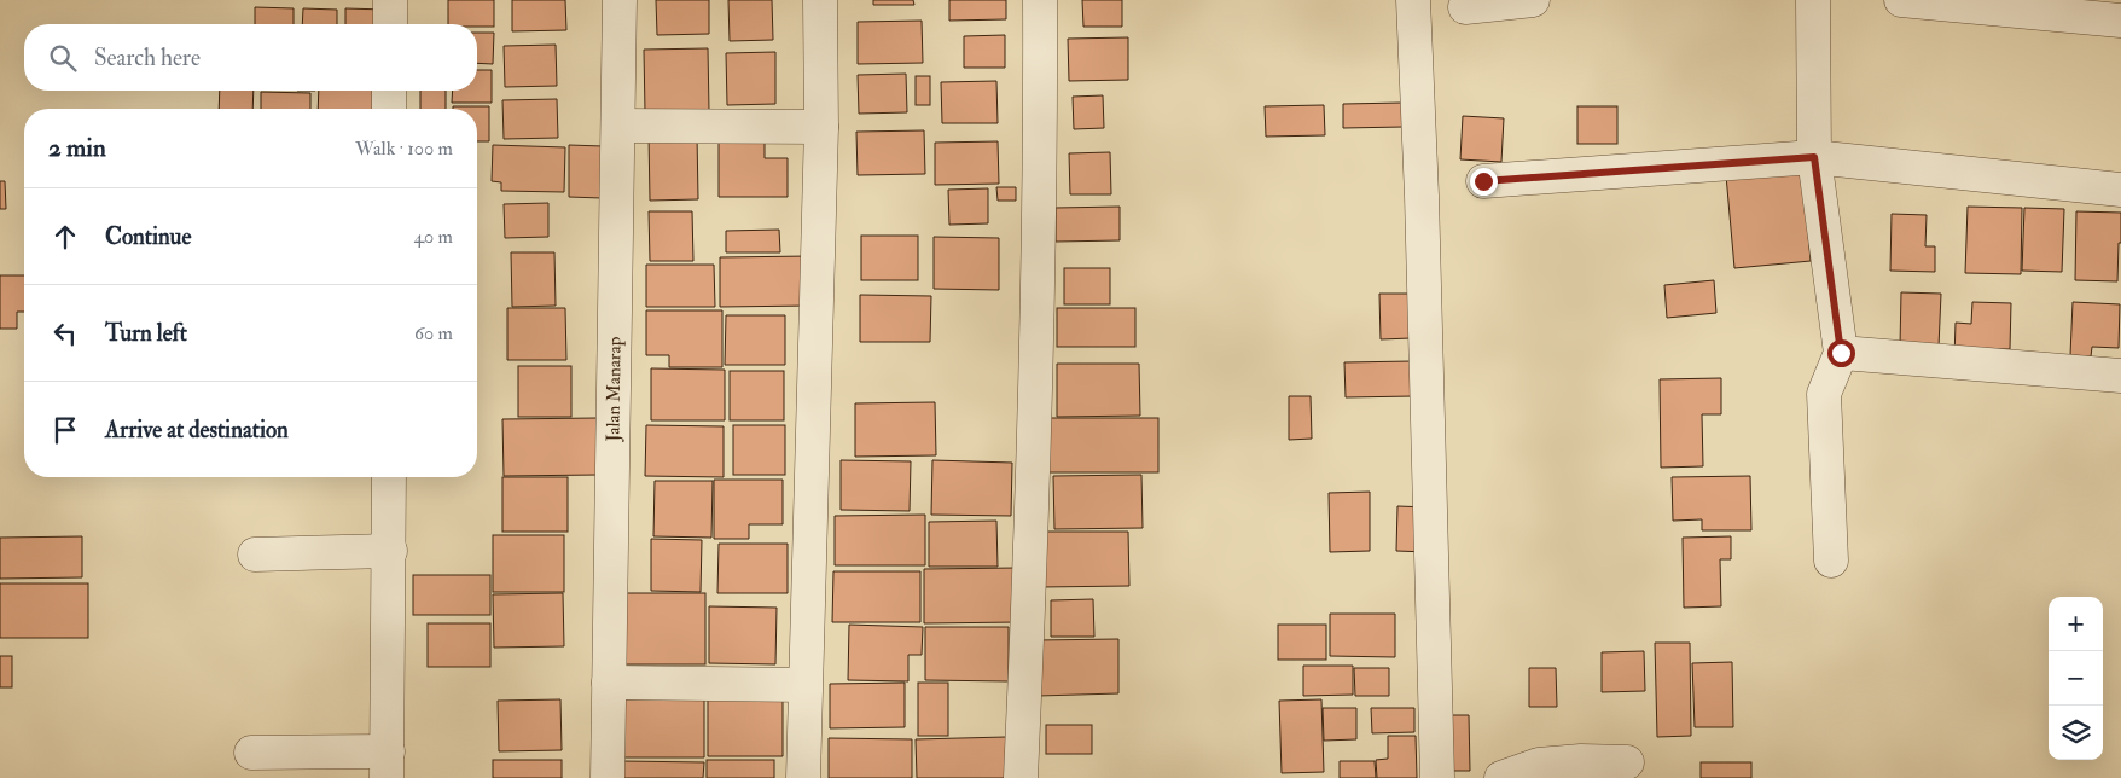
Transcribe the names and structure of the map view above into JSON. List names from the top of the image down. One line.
{"streets":{"street":["Jalan Manarap"]},"page":{"search":"Search here","heading":["2 min","Walk · 100 m"],"list":[["Continue","40 m"],["Turn left","60 m"],"Arrive at destination"],"map_buttons":["+","−"]}}
